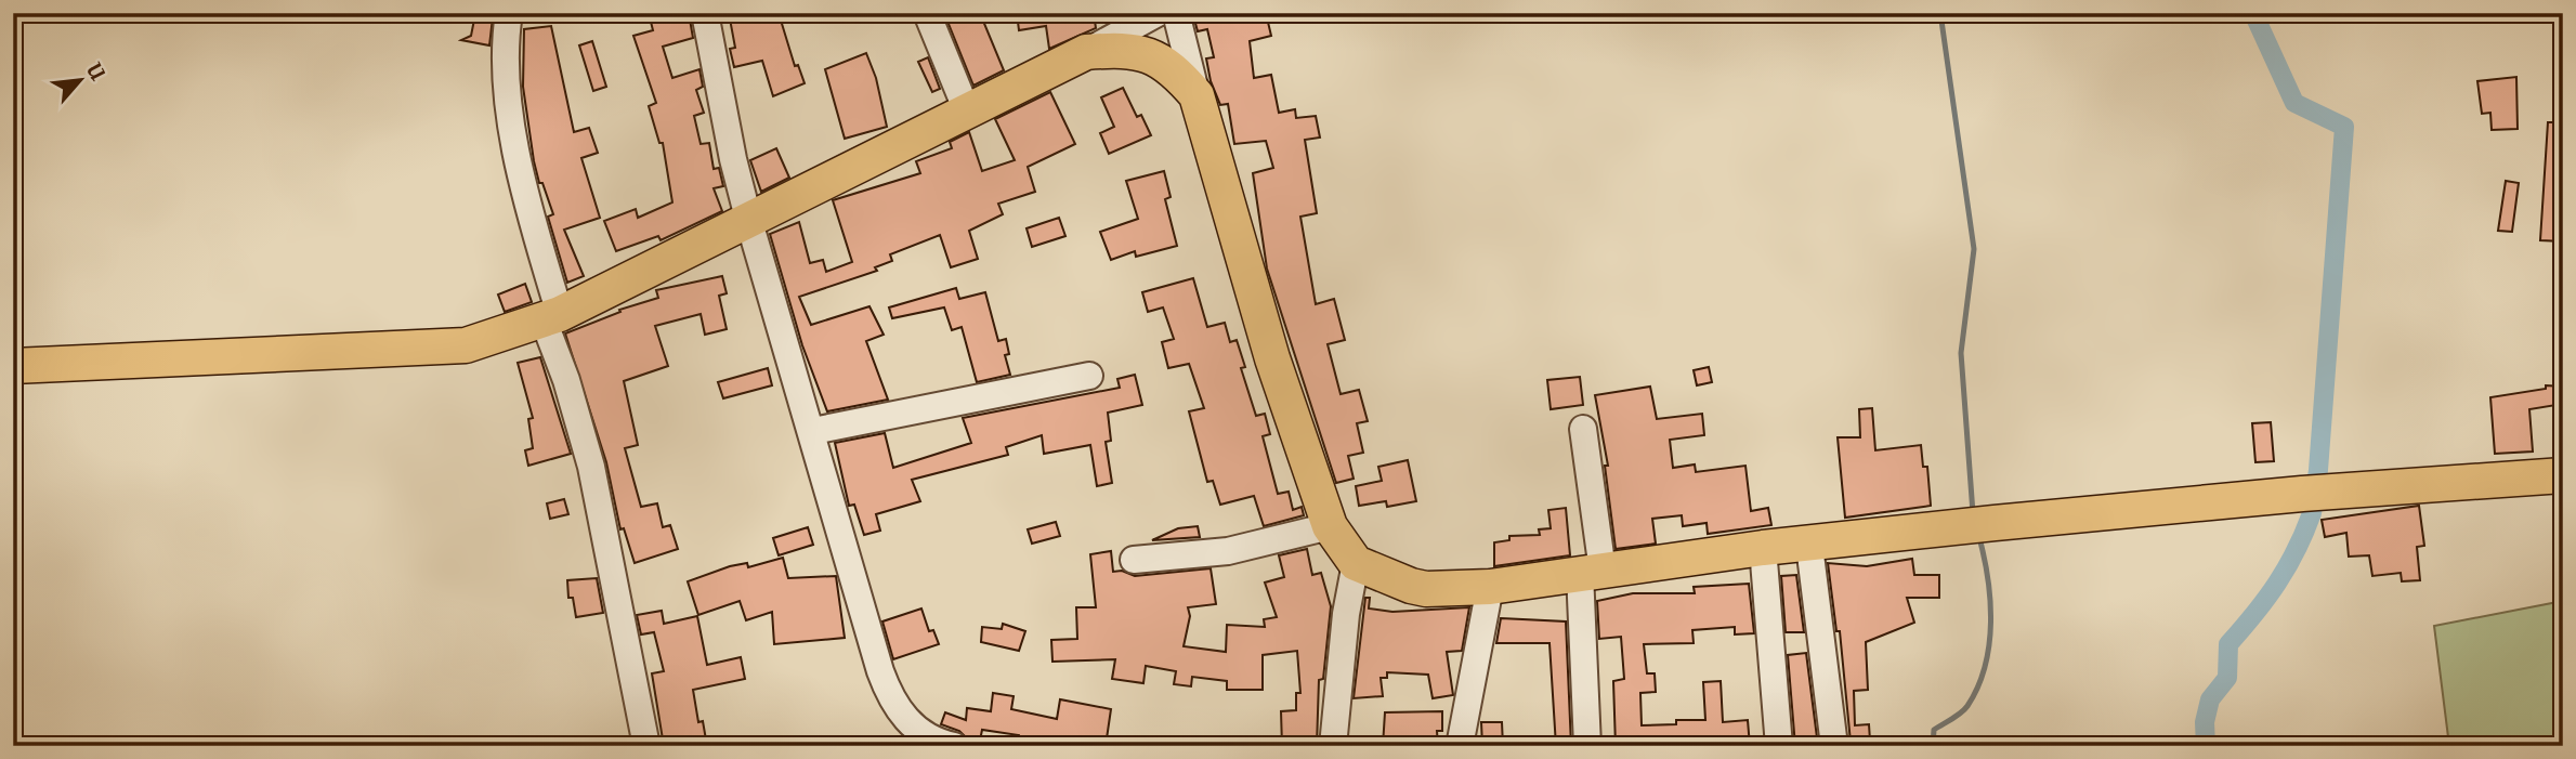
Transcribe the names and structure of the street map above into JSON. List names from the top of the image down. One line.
{"north":"top right"}
